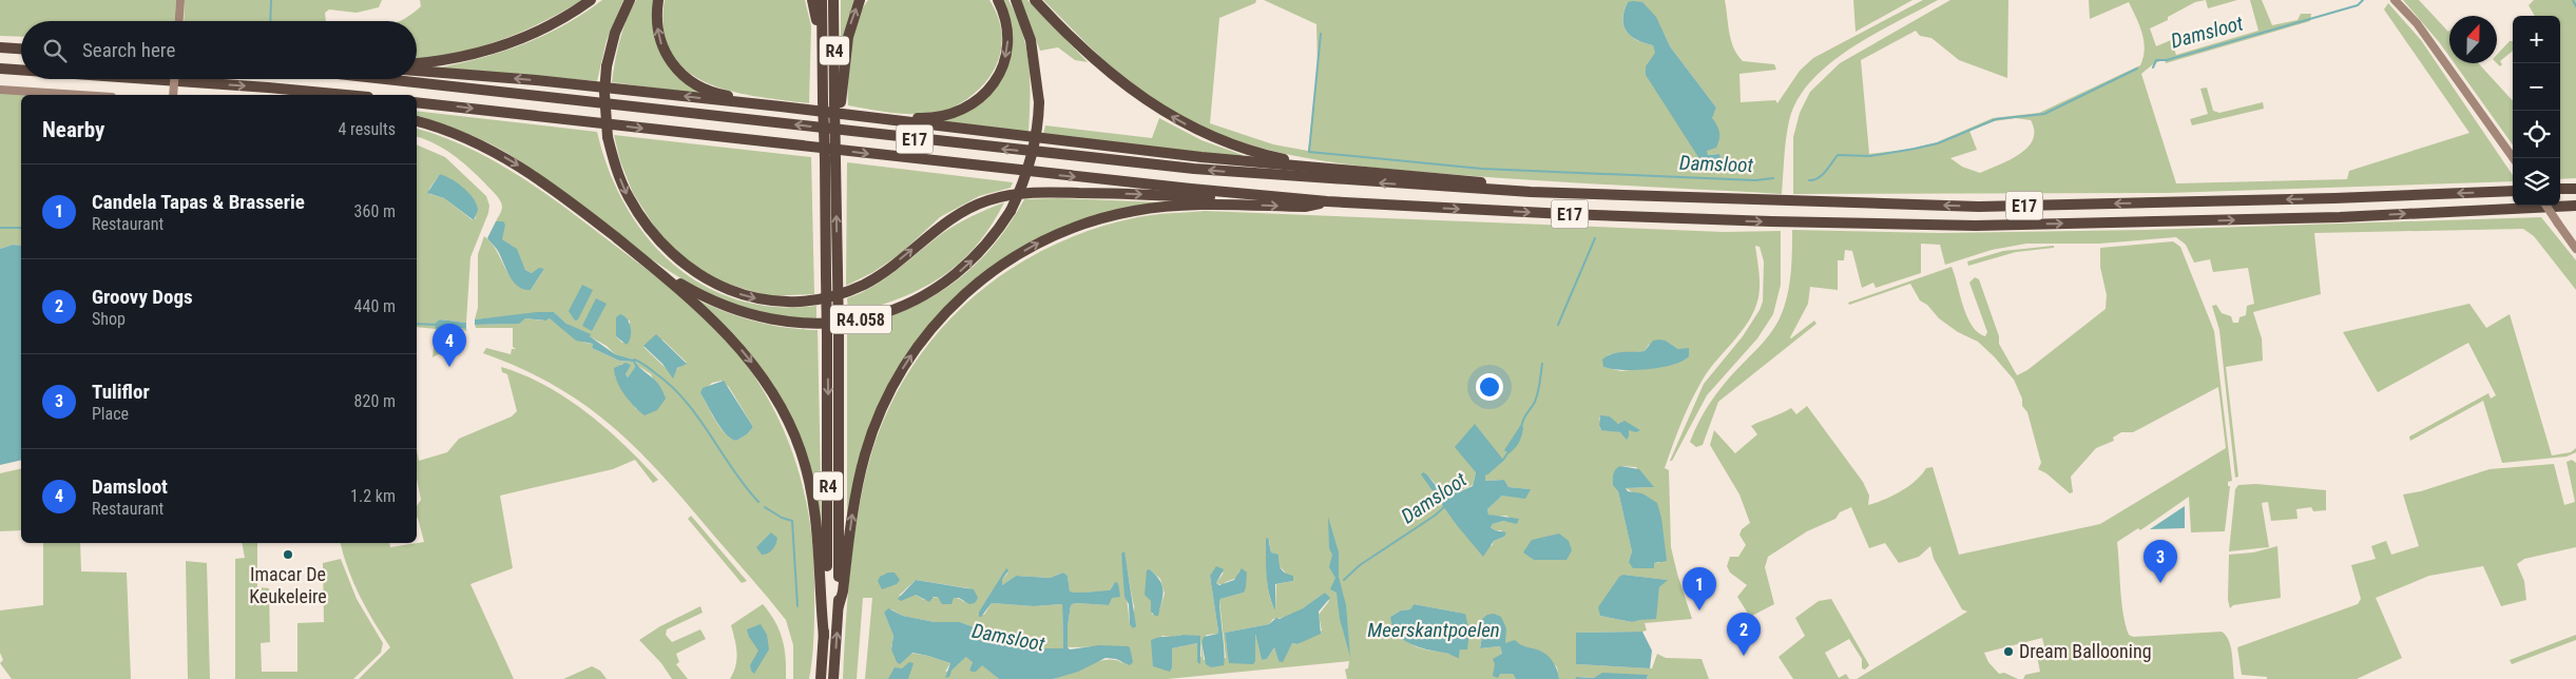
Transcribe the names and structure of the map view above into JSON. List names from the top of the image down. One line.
{"streets":{"highway":["R4","E17","R4.058"]},"water":["Damsloot","Meerskantpoelen"],"places":["Imacar De Keukeleire","Dream Ballooning"],"north":"top","page":{"map_buttons":["+","−"],"search":"Search here","heading":["Nearby","4 results"],"list":[{"mark":"1","name":"Candela Tapas & Brasserie","note":"Restaurant","value":"360 m"},{"mark":"2","name":"Groovy Dogs","note":"Shop","value":"440 m"},{"mark":"3","name":"Tuliflor","note":"Place","value":"820 m"},{"mark":"4","name":"Damsloot","note":"Restaurant","value":"1.2 km"}],"pins":["4","3","1","2"]}}
